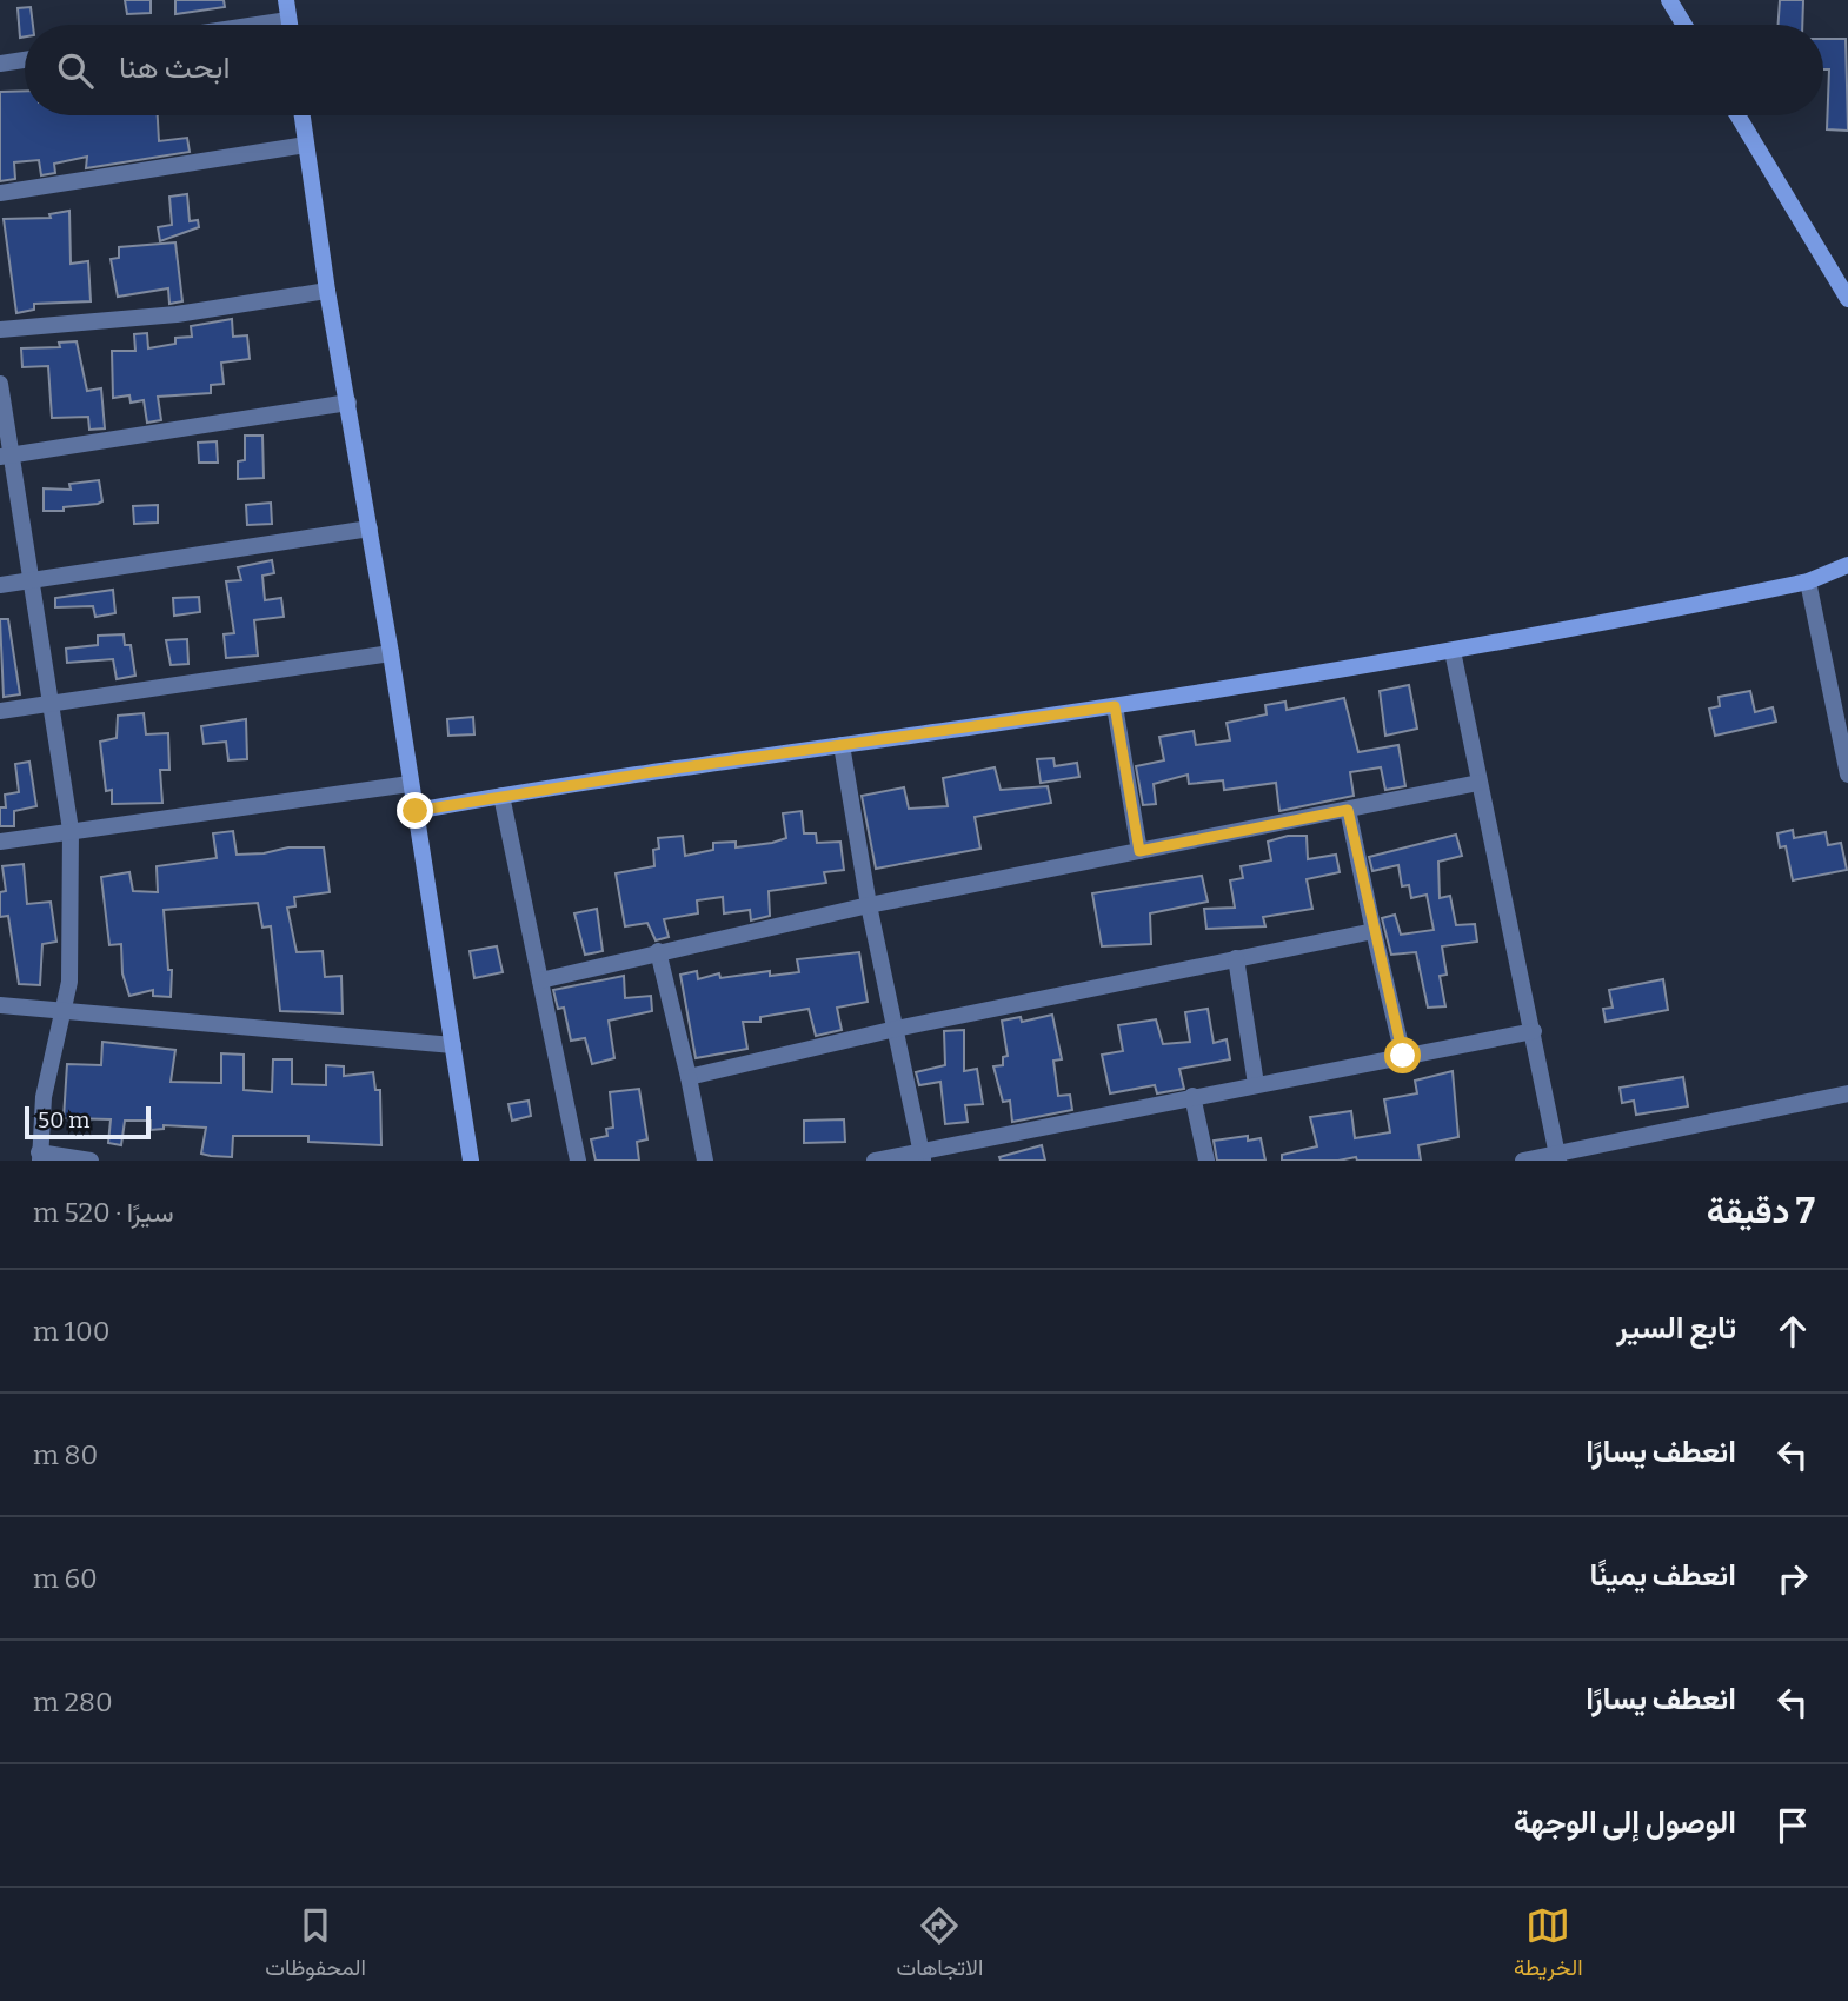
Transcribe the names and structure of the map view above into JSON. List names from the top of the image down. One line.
{"scale_bar":"50 m","page":{"search":"ابحث هنا","scale":"50 m","heading":["7 دقيقة","سيرًا · 520 m"],"list":[["تابع السير","100 m"],["انعطف يسارًا","80 m"],["انعطف يمينًا","60 m"],["انعطف يسارًا","280 m"],"الوصول إلى الوجهة"],"nav":["الخريطة","الاتجاهات","المحفوظات"]}}
